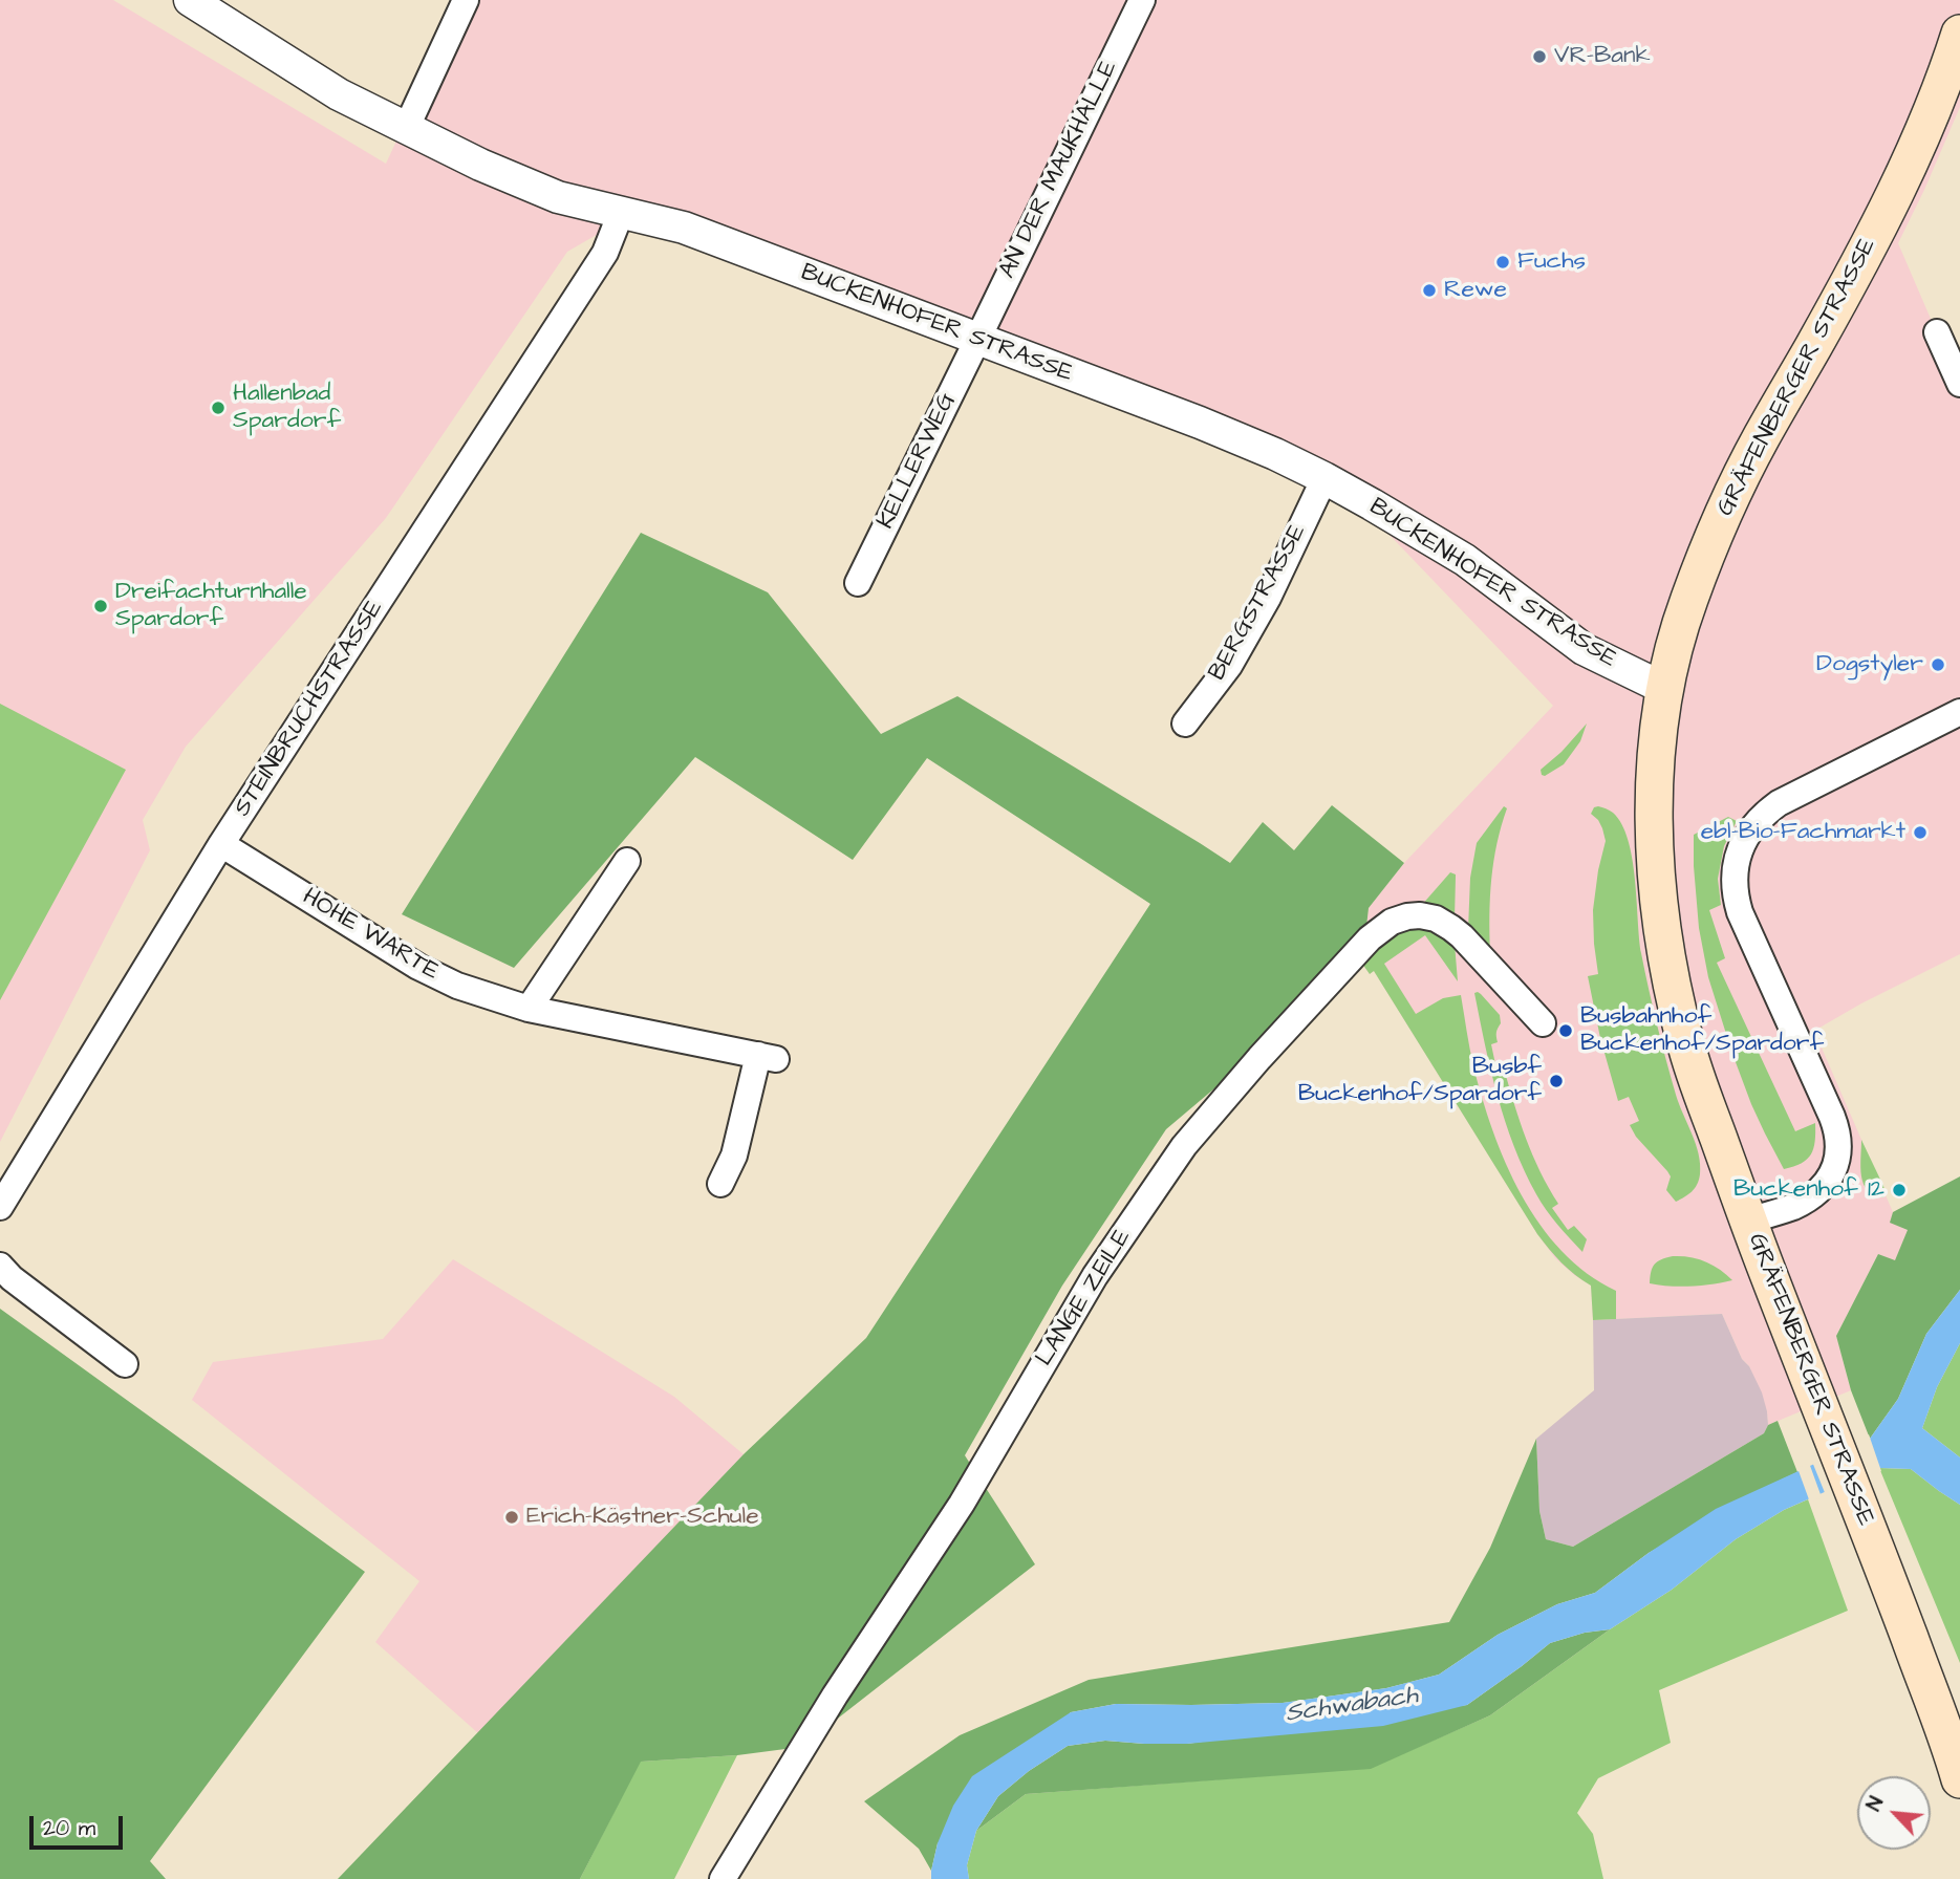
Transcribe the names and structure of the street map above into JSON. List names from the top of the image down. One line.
{"streets":{"main road":["GRÄFENBERGER STRASSE"],"street":["AN DER MAUKHALLE","BUCKENHOFER STRASSE","KELLERWEG","BERGSTRASSE","STEINBRUCHSTRASSE","HOHE WARTE","LANGE ZEILE"]},"crossings":[["AN DER MAUKHALLE","BUCKENHOFER STRASSE"],["AN DER MAUKHALLE","KELLERWEG"],["BUCKENHOFER STRASSE","GRÄFENBERGER STRASSE"],["BUCKENHOFER STRASSE","KELLERWEG"],["BUCKENHOFER STRASSE","BERGSTRASSE"],["BUCKENHOFER STRASSE","STEINBRUCHSTRASSE"],["STEINBRUCHSTRASSE","HOHE WARTE"]],"water":["Schwabach"],"places":["VR-Bank","Fuchs","Rewe","Hallenbad Spardorf","Dreifachturnhalle Spardorf","Dogstyler","ebl-Bio-Fachmarkt","Busbahnhof Buckenhof/Spardorf","Busbf Buckenhof/Spardorf","Buckenhof 12","Erich-Kästner-Schule"],"scale_bar":"20 m","north":"top left"}
